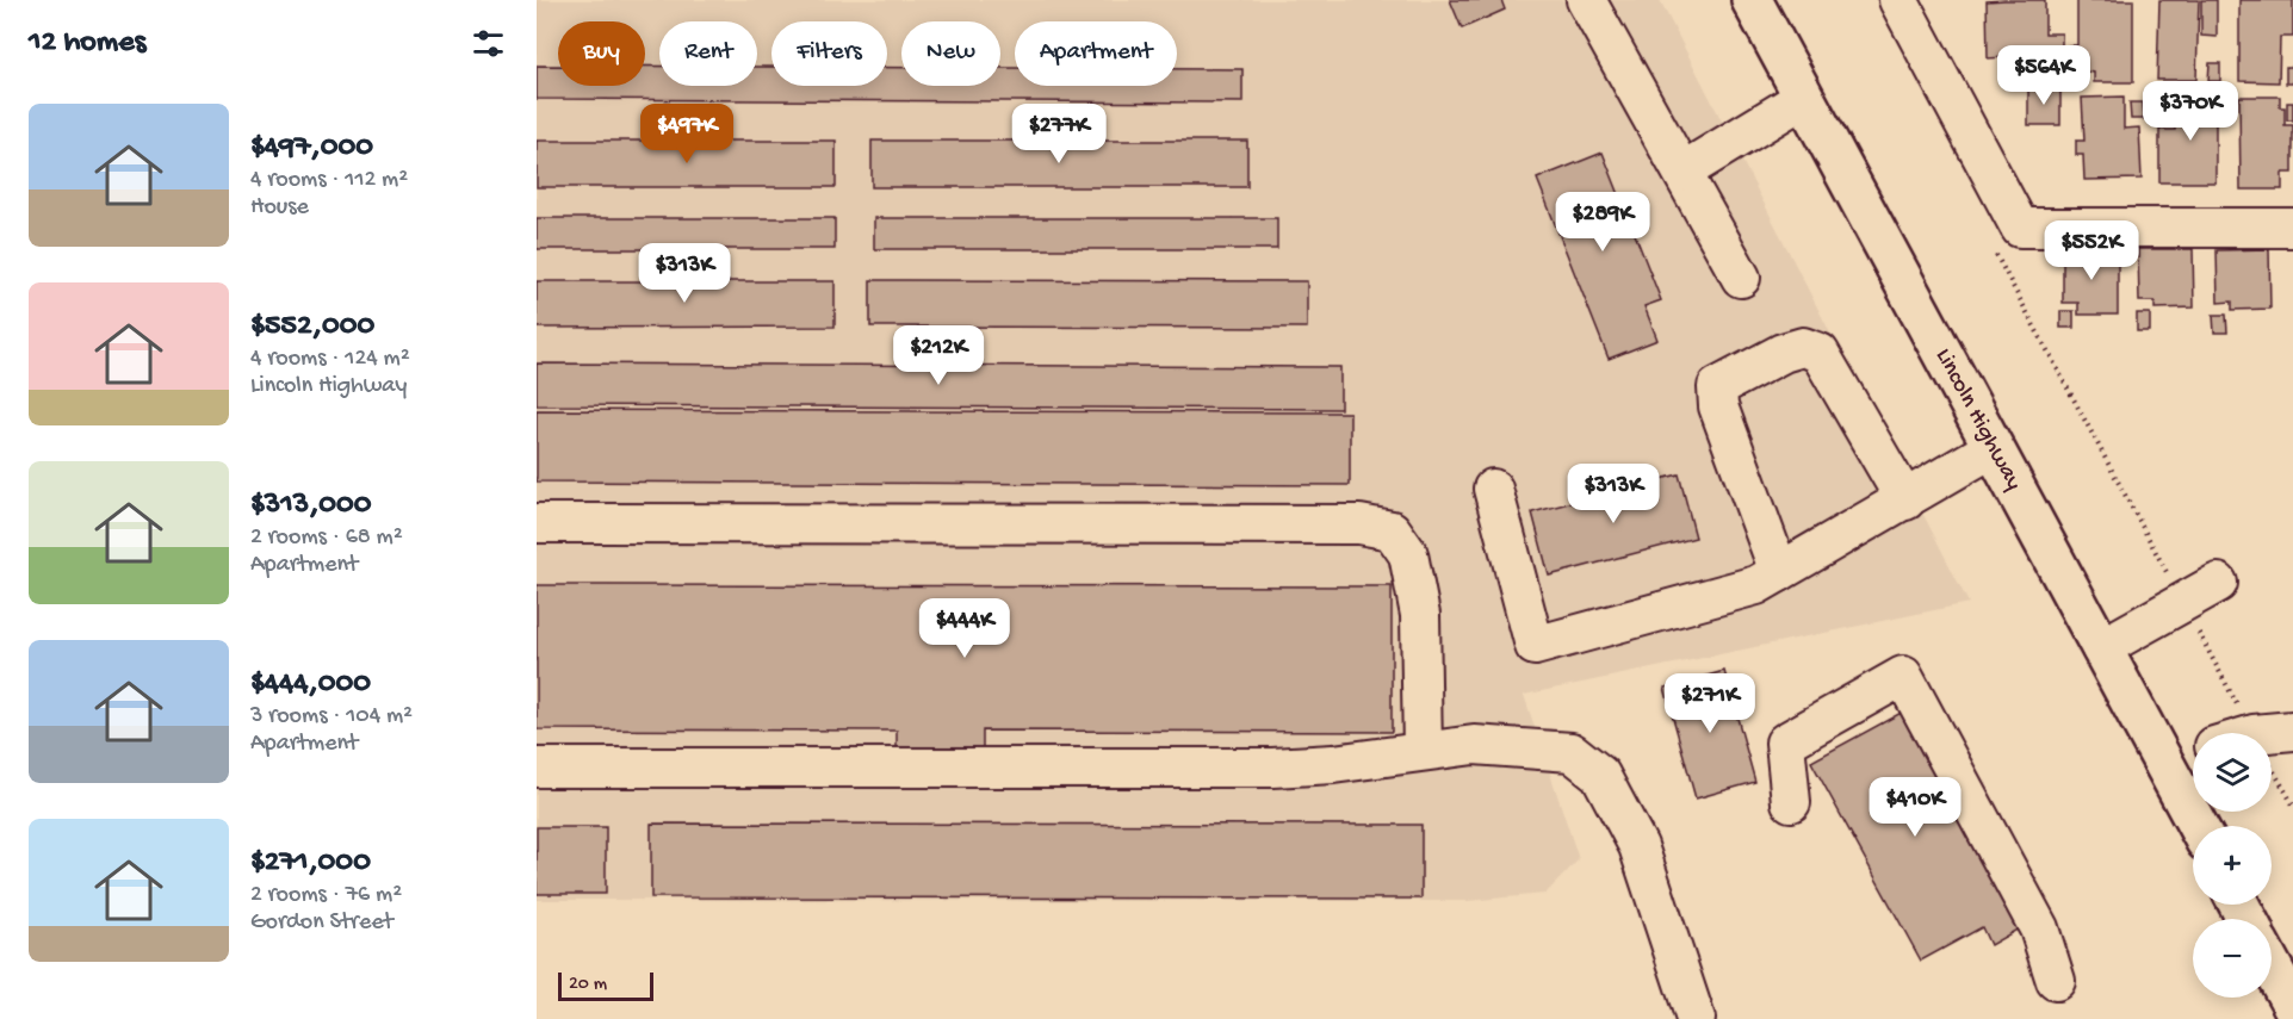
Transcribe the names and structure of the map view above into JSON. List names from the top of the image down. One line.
{"streets":{"highway":["Lincoln Highway"]},"scale_bar":"20 m","page":{"heading":"12 homes","chip":["Buy","Rent","Filters","New","Apartment"],"price":["$564K","$370K","$497K","$277K","$289K","$552K","$313K","$212K","$313K","$444K","$271K","$410K"],"list":[{"name":"$497,000","note":"4 rooms · 112 m² · House"},{"name":"$552,000","note":"4 rooms · 124 m² · Lincoln Highway"},{"name":"$313,000","note":"2 rooms · 68 m² · Apartment"},{"name":"$444,000","note":"3 rooms · 104 m² · Apartment"},{"name":"$271,000","note":"2 rooms · 76 m² · Gordon Street"}],"map_buttons":["+","−"],"scale":"20 m"}}
